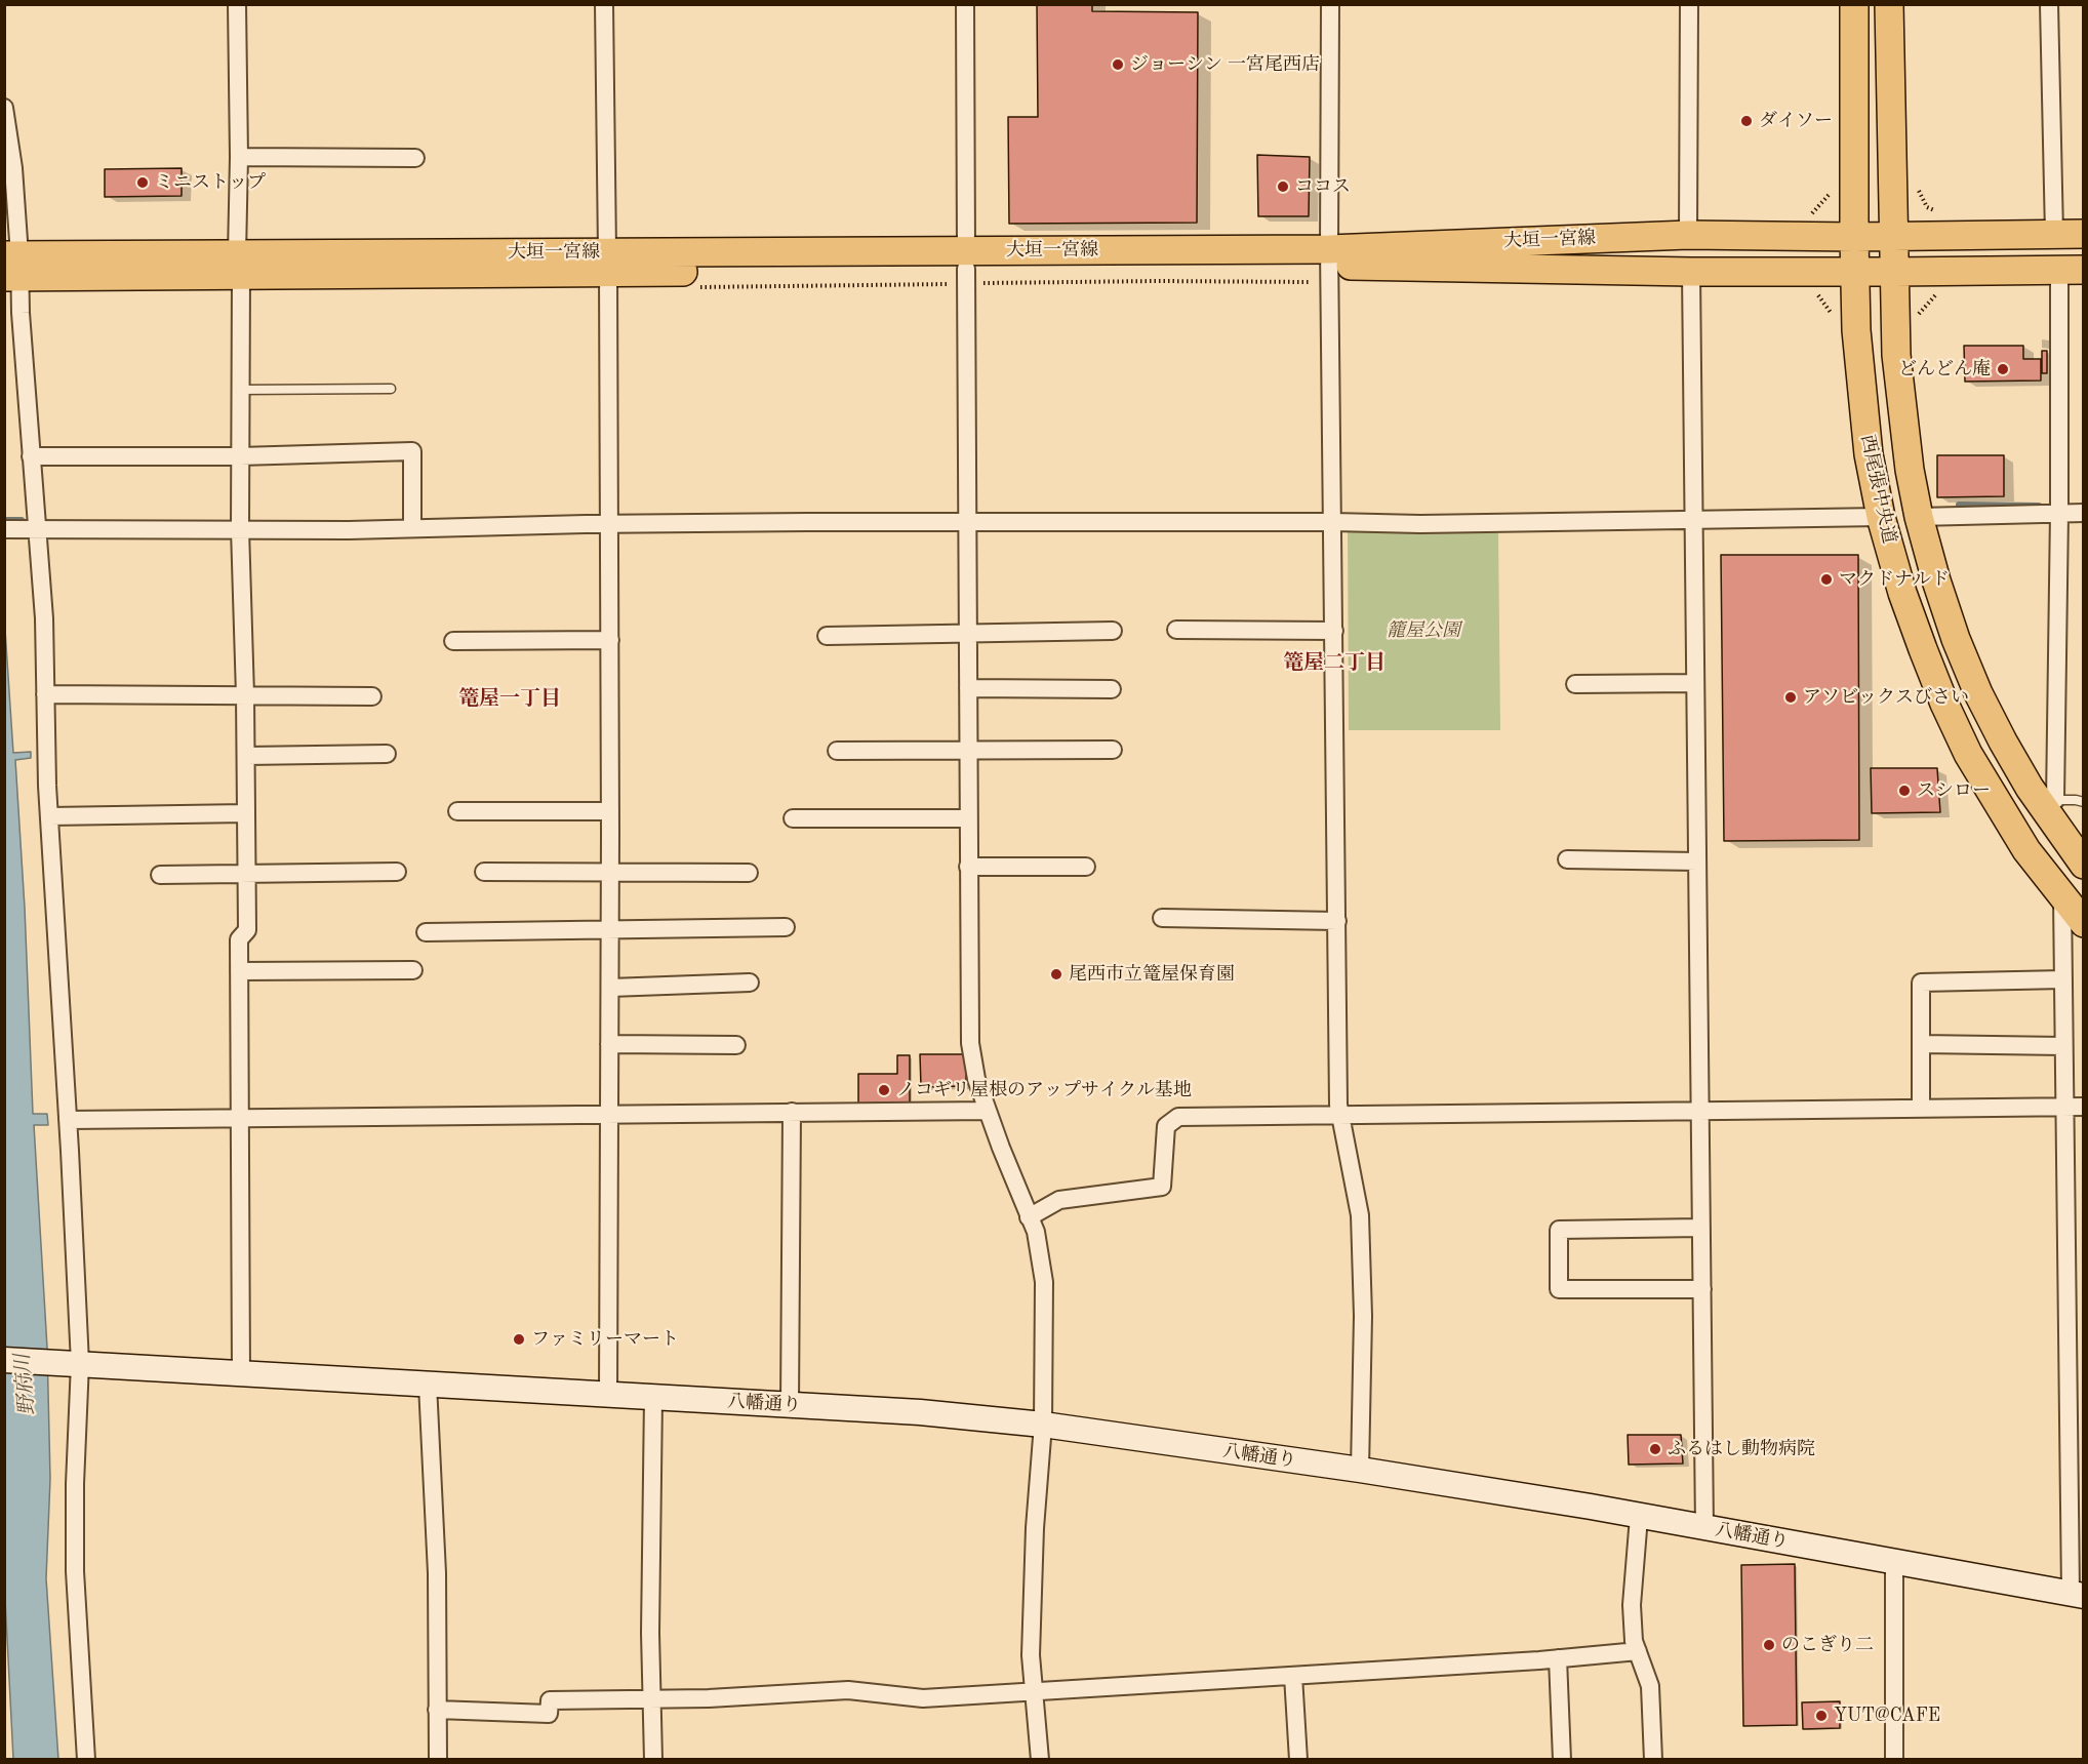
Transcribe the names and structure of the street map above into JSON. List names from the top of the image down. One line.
{"streets":{"main road":["大垣一宮線","西尾張中央道"],"street":["八幡通り"]},"crossings":[["大垣一宮線","西尾張中央道"]],"districts":["篭屋二丁目","篭屋一丁目"],"water":["野府川"],"parks":["籠屋公園"],"places":["ジョーシン 一宮尾西店","ダイソー","ミニストップ","ココス","どんどん庵","マクドナルド","アソビックスびさい","スシロー","尾西市立篭屋保育園","ノコギリ屋根のアップサイクル基地","ファミリーマート","ふるはし動物病院","のこぎり二","YUT@CAFE"]}
